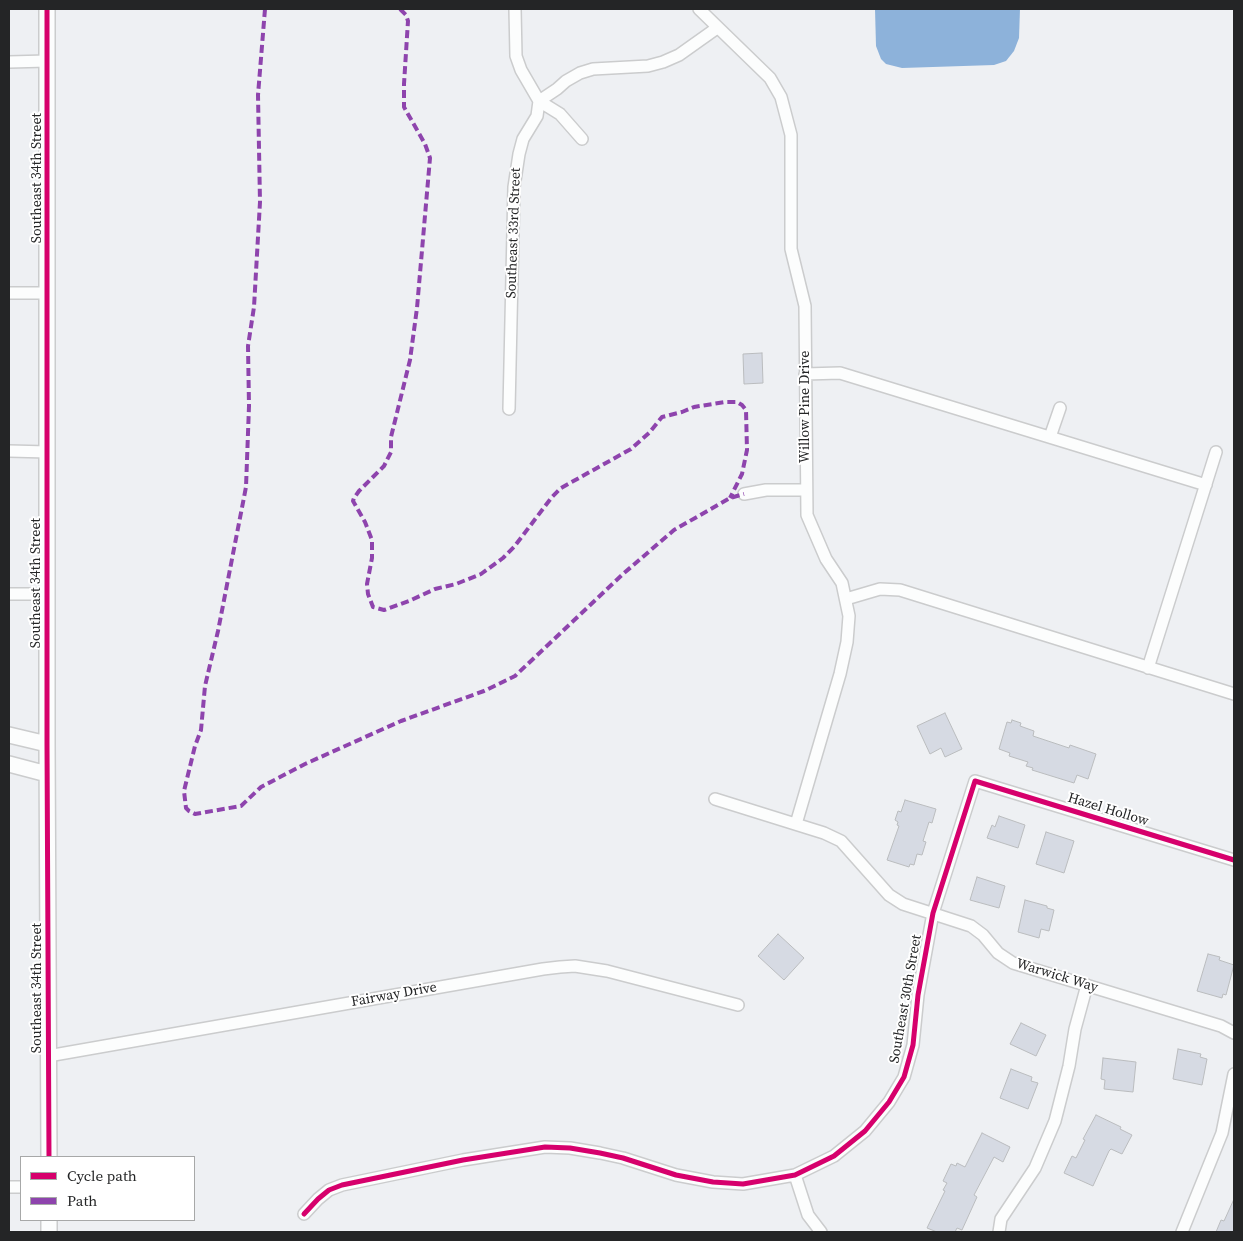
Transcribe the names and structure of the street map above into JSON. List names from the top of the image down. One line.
{"streets":{"street":["Southeast 34th Street","Southeast 33rd Street","Willow Pine Drive","Hazel Hollow","Warwick Way","Fairway Drive","Southeast 30th Street"]},"crossings":[["Southeast 34th Street","Fairway Drive"],["Willow Pine Drive","Warwick Way"],["Hazel Hollow","Southeast 30th Street"],["Warwick Way","Southeast 30th Street"]],"legend":["Cycle path","Path"]}
